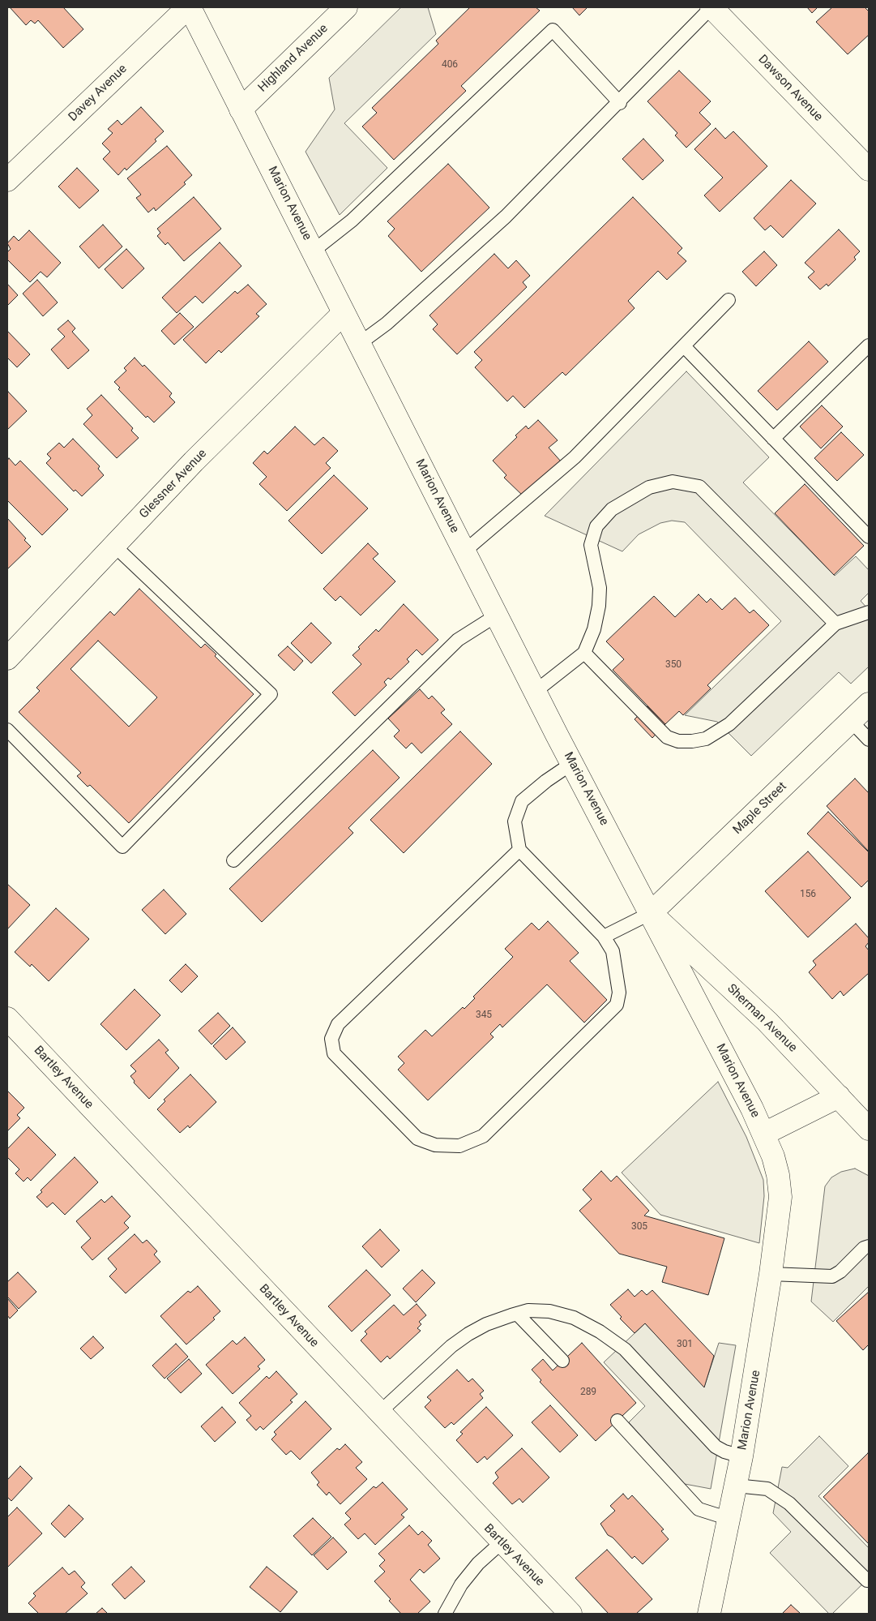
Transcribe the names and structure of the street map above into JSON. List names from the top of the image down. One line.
{"streets":{"street":["Highland Avenue","Dawson Avenue","Davey Avenue","Marion Avenue","Glessner Avenue","Maple Street","Sherman Avenue","Bartley Avenue"]},"crossings":[["Highland Avenue","Marion Avenue"],["Davey Avenue","Marion Avenue"],["Marion Avenue","Glessner Avenue"],["Marion Avenue","Maple Street"],["Marion Avenue","Sherman Avenue"],["Maple Street","Sherman Avenue"]],"house_numbers":["406","350","156","345","305","301","289"]}
